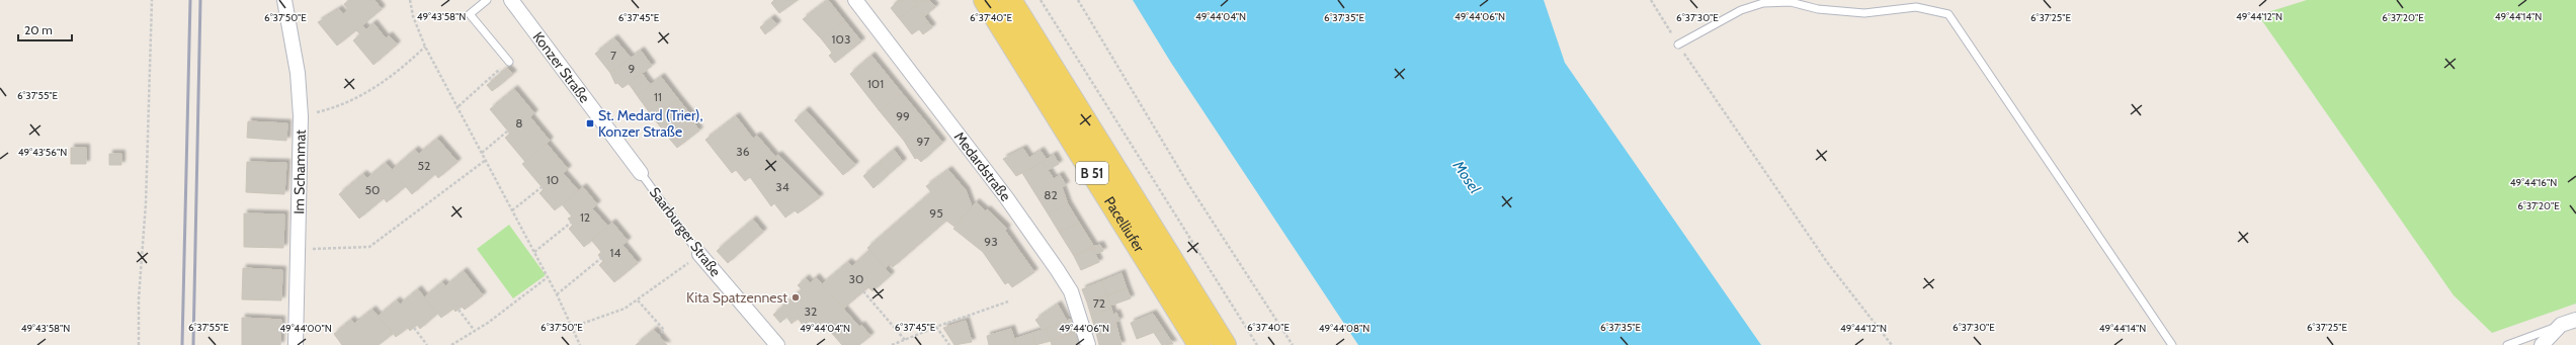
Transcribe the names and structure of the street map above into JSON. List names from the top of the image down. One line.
{"streets":{"main road":["B 51","Pacelliufer"],"street":["Konzer Straße","Medardstraße","Im Schammat","Saarburger Straße"]},"crossings":[["Konzer Straße","Saarburger Straße"]],"water":["Mosel"],"places":{"transit":["St. Medard (Trier), Konzer Straße"],"other":["Kita Spatzennest"]},"house_numbers":["103","7","9","101","11","99","8","97","36","52","10","34","50","82","95","12","93","14","30","72","32"],"scale_bar":"20 m","coordinates":["49°43'58\"N","49°44'04\"N","49°44'06\"N","49°44'14\"N","49°44'12\"N","6°37'50\"E","6°37'45\"E","6°37'40\"E","6°37'35\"E","6°37'30\"E","6°37'25\"E","6°37'20\"E","6°37'55\"E","49°43'56\"N","49°44'16\"N","49°44'00\"N","49°44'08\"N"]}
